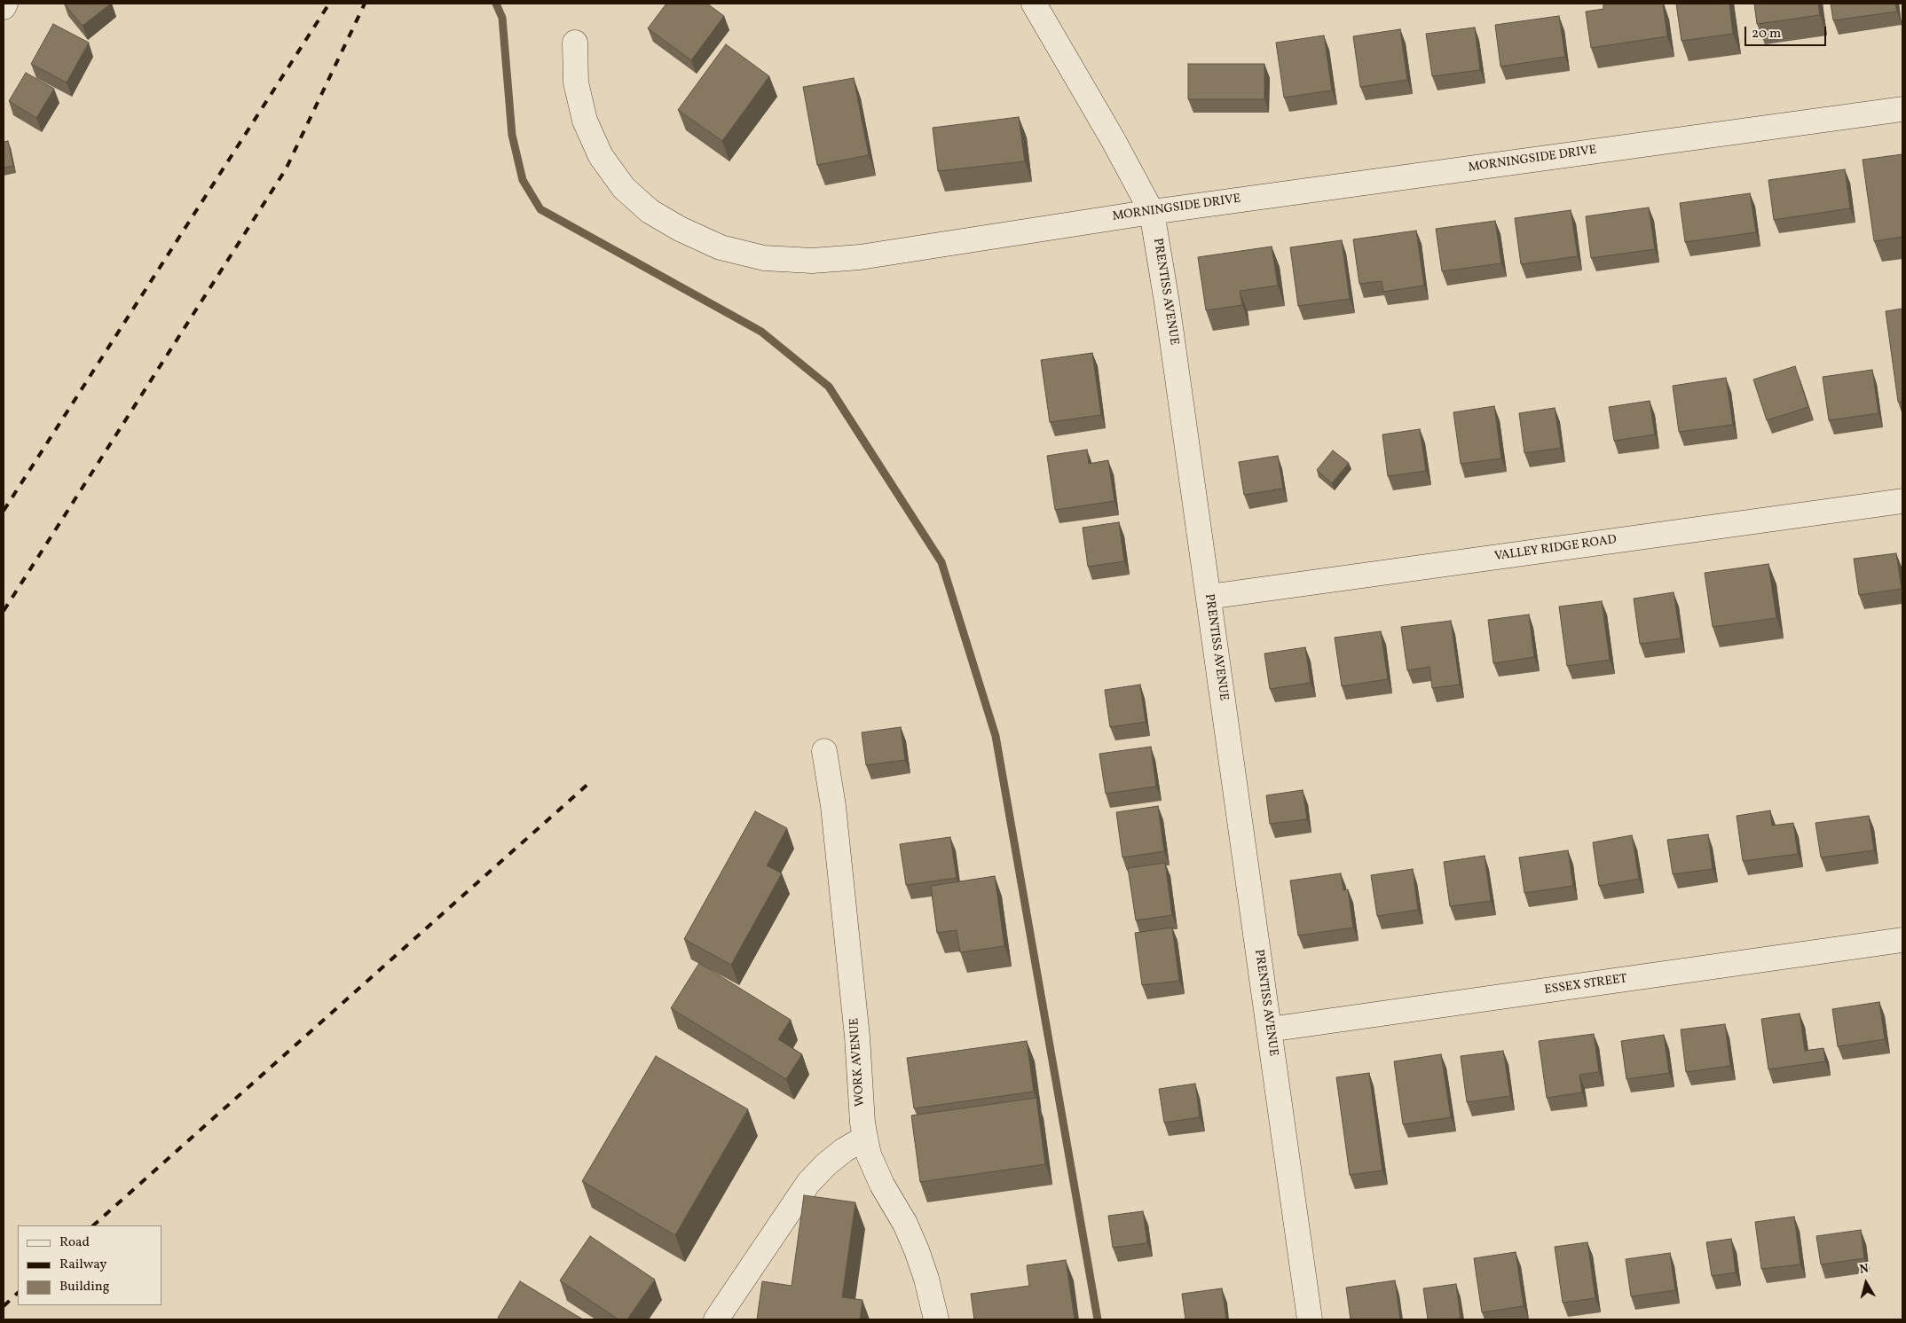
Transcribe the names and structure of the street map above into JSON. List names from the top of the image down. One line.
{"streets":{"street":["MORNINGSIDE DRIVE","PRENTISS AVENUE","VALLEY RIDGE ROAD","ESSEX STREET","WORK AVENUE"]},"crossings":[["MORNINGSIDE DRIVE","PRENTISS AVENUE"],["PRENTISS AVENUE","VALLEY RIDGE ROAD"],["PRENTISS AVENUE","ESSEX STREET"]],"legend":["Road","Railway","Building"],"scale_bar":"20 m","north":"top"}
